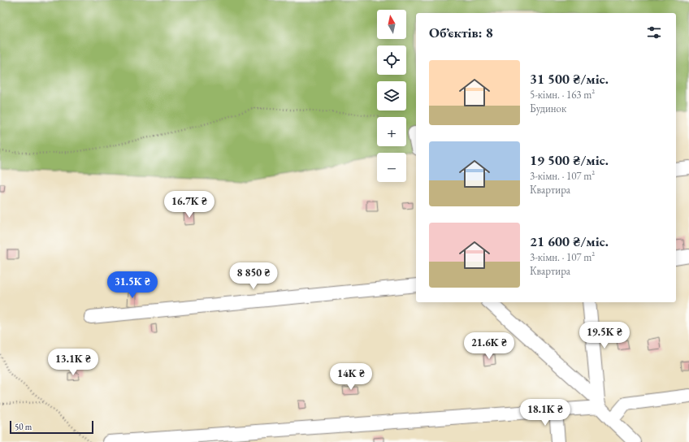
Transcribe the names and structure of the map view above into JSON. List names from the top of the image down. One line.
{"scale_bar":"50 m","north":"top","page":{"map_buttons":["+","−"],"heading":"Об’єктів: 8","list":[{"name":"31 500 ₴/міс.","note":"5-кімн. · 163 m² · Будинок"},{"name":"19 500 ₴/міс.","note":"3-кімн. · 107 m² · Квартира"},{"name":"21 600 ₴/міс.","note":"3-кімн. · 107 m² · Квартира"}],"price":["16.7K ₴","8 850 ₴","31.5K ₴","19.5K ₴","21.6K ₴","13.1K ₴","14K ₴","18.1K ₴"],"scale":"50 m"}}
